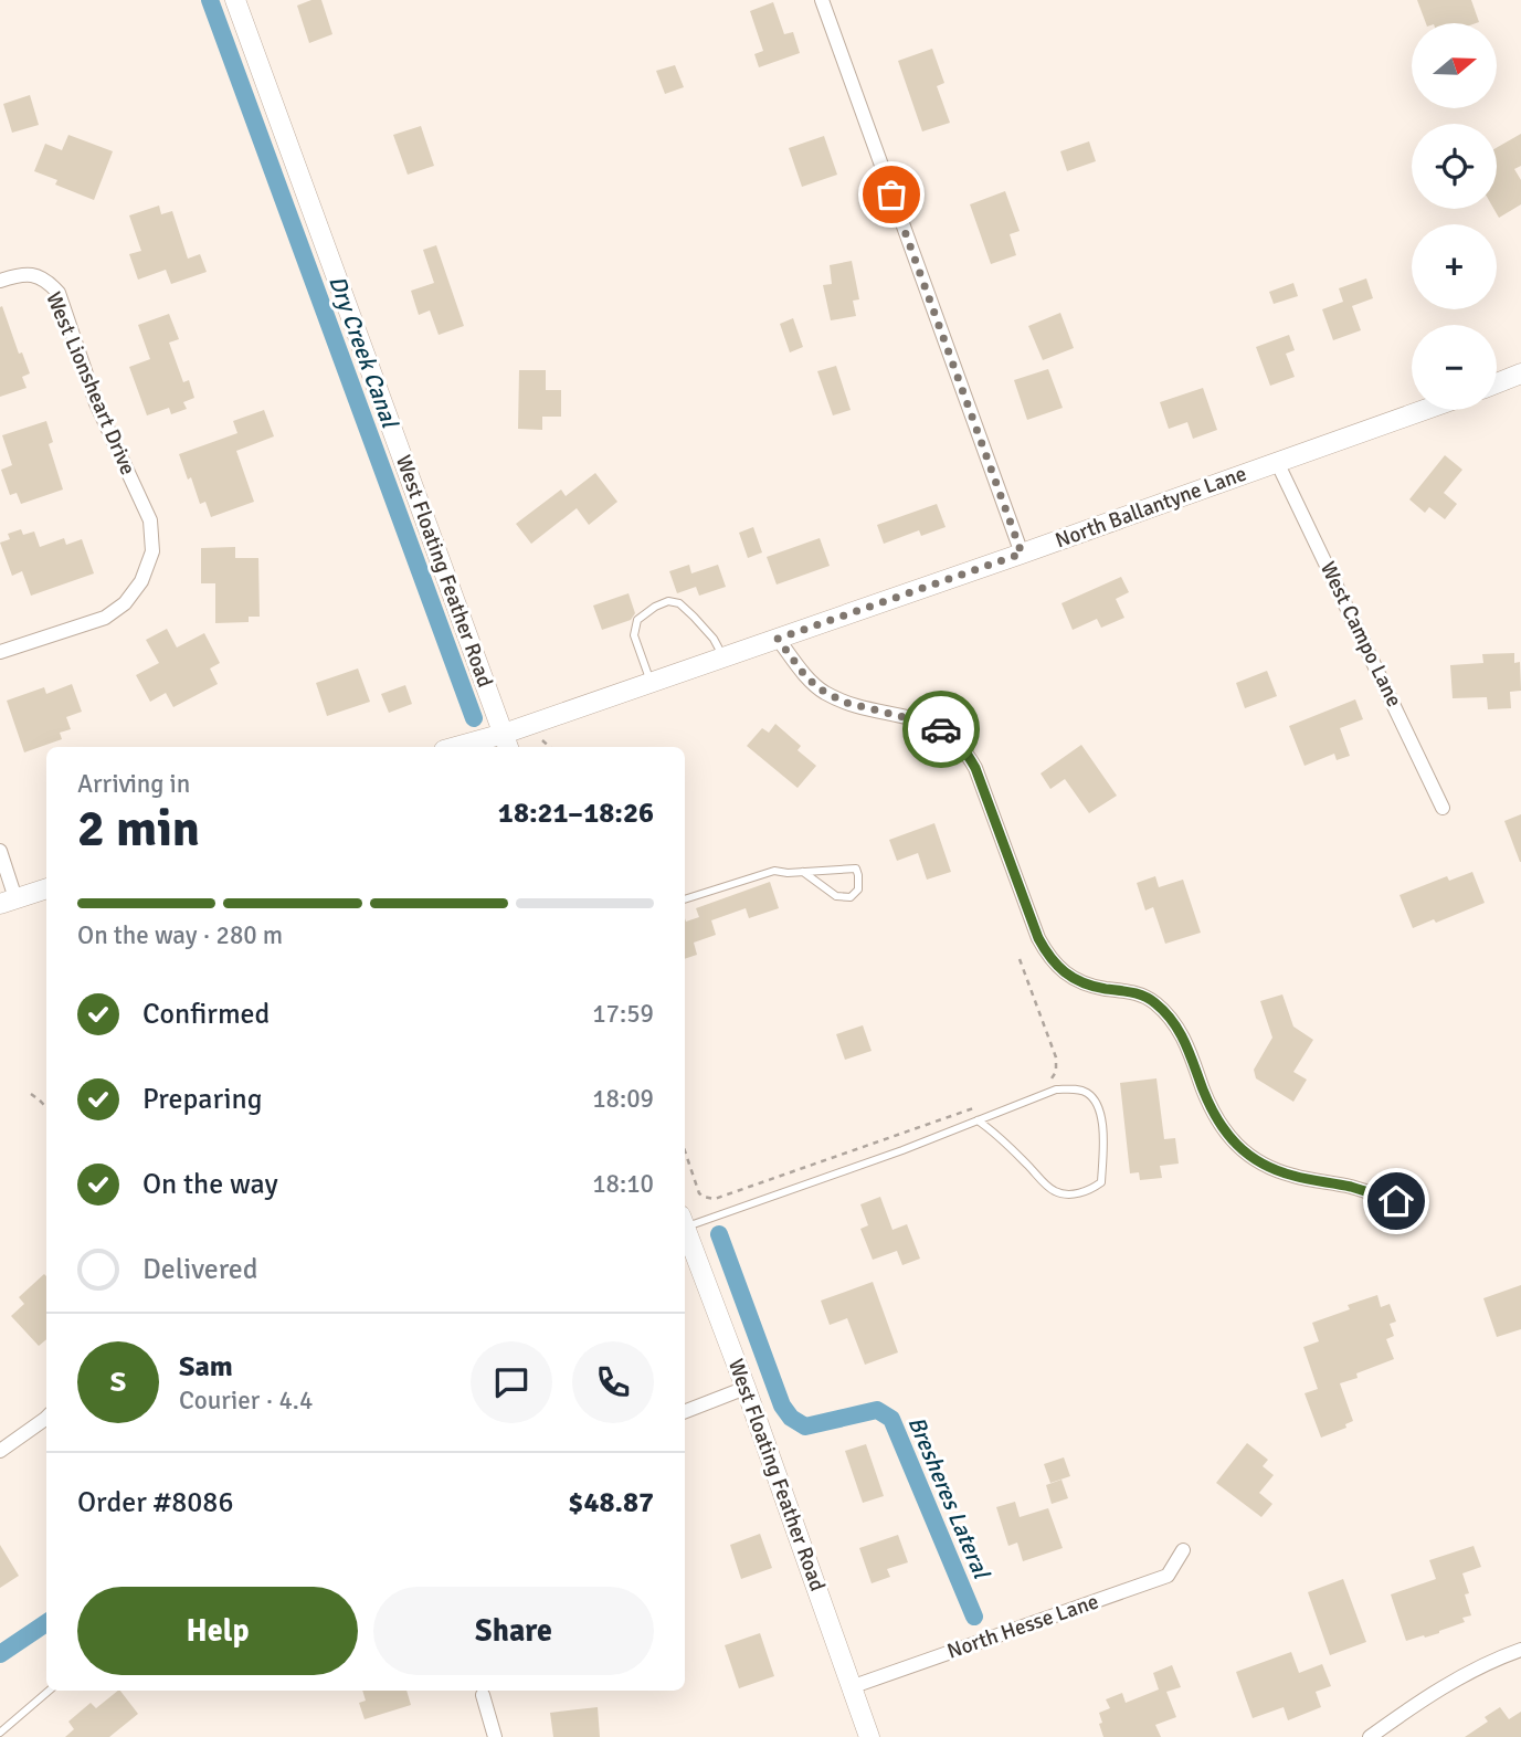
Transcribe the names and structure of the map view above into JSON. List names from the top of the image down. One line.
{"streets":{"main road":["North Ballantyne Lane","West Floating Feather Road"],"street":["West Lionsheart Drive","West Campo Lane","North Hesse Lane"]},"crossings":[["North Ballantyne Lane","West Floating Feather Road"],["North Ballantyne Lane","West Campo Lane"],["West Floating Feather Road","North Hesse Lane"]],"water":["Dry Creek Canal","Bresheres Lateral"],"north":"right","page":{"map_buttons":["+","−"],"heading":["2 min","Arriving in","18:21–18:26"],"panel":["Sam","Courier · 4.4","Order #8086","$48.87"],"bar":"On the way · 280 m","list":[["Confirmed","17:59"],["Preparing","18:09"],["On the way","18:10"],"Delivered"],"round":"S","buttons":["Help","Share"]}}
